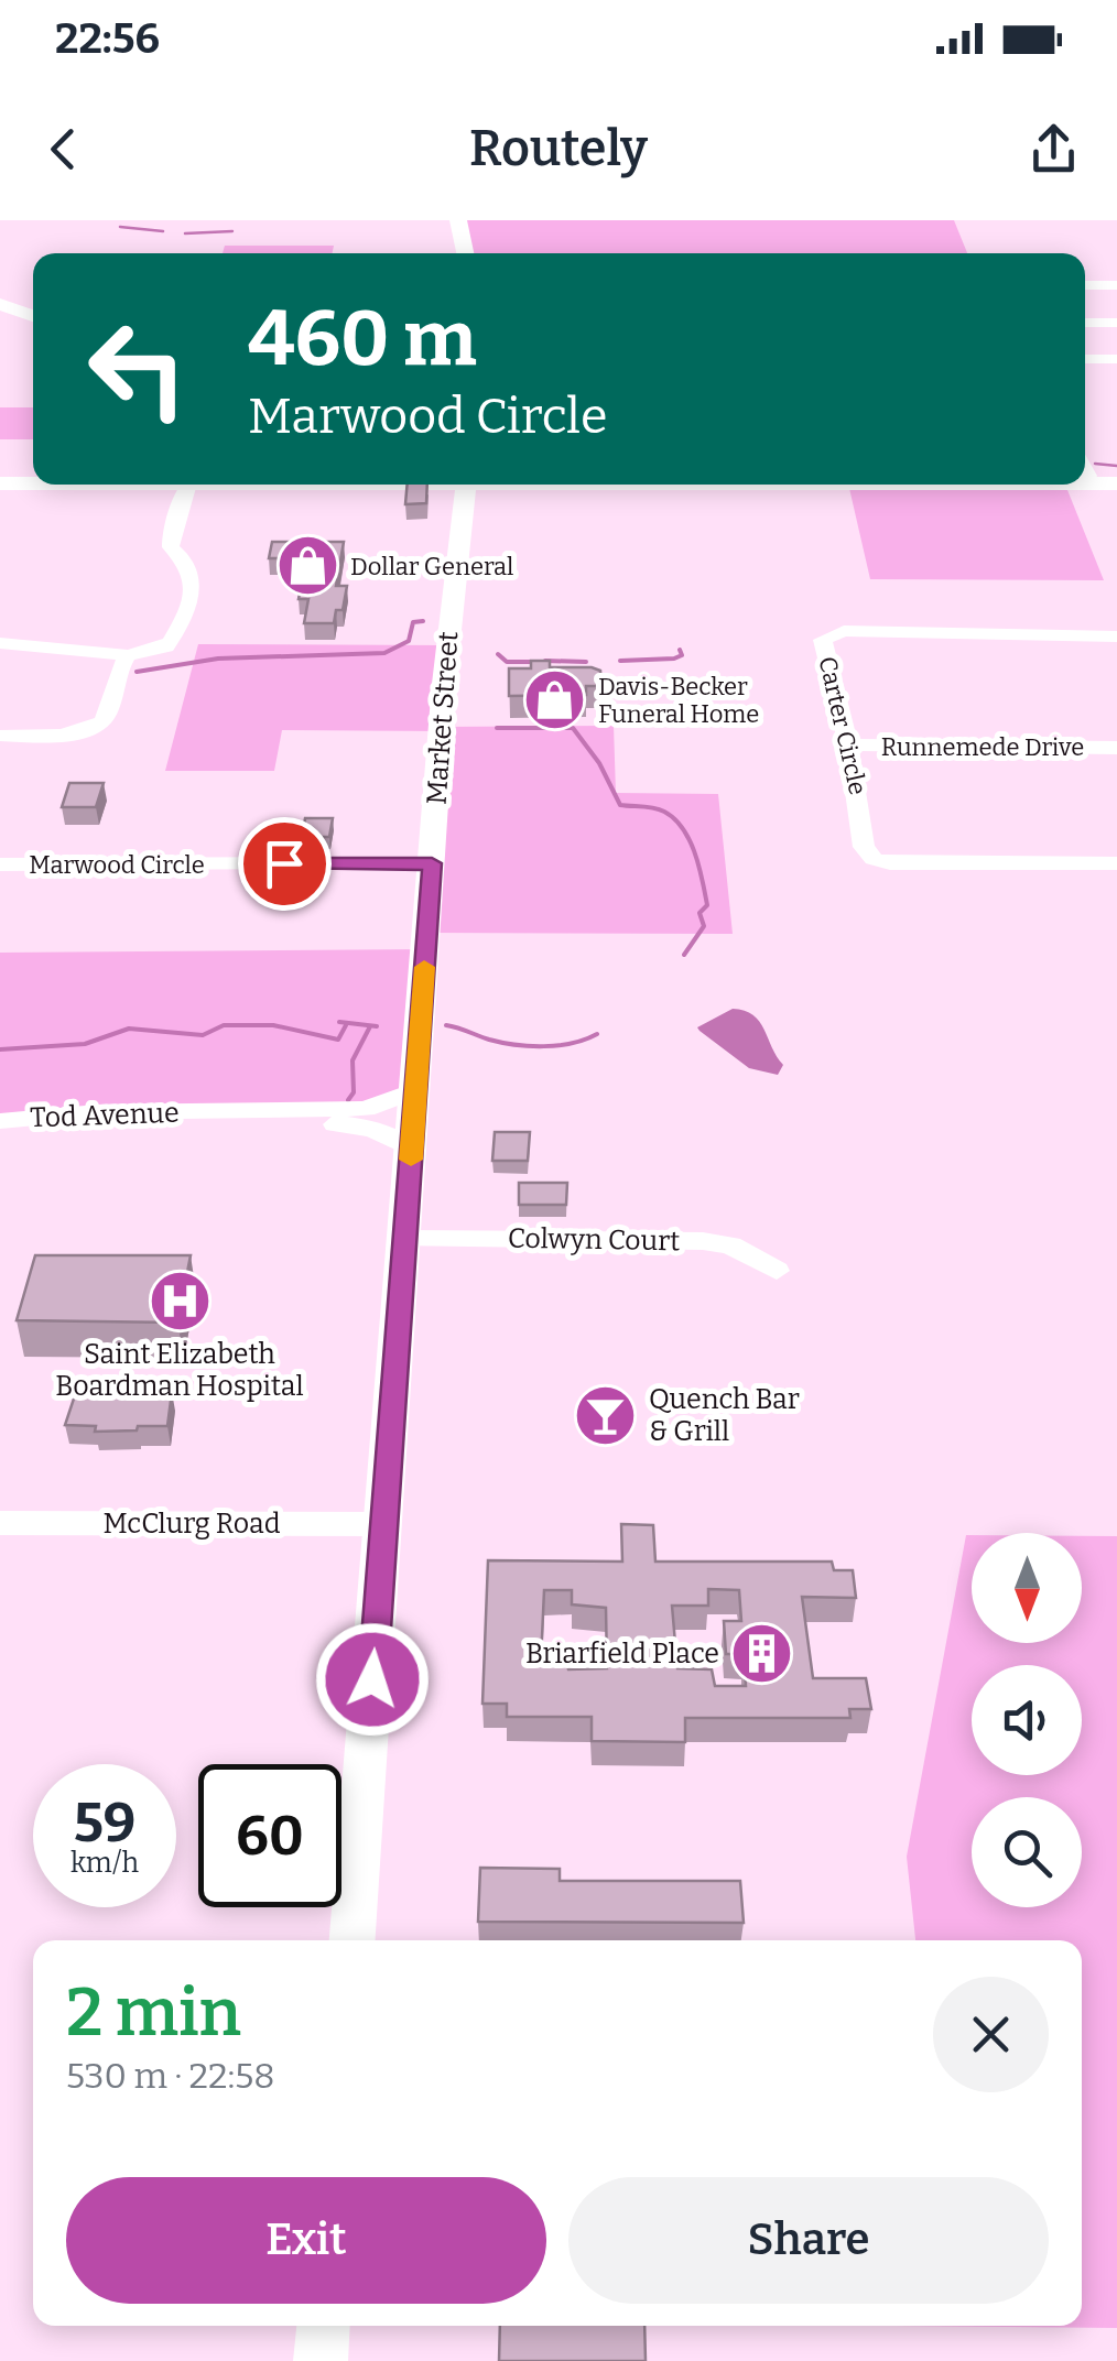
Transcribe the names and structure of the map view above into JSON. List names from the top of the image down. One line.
{"streets":{"main road":["Market Street"],"street":["Carter Circle","Runnemede Drive","Marwood Circle","Tod Avenue","Colwyn Court","McClurg Road"]},"crossings":[["Market Street","Marwood Circle"],["Market Street","Tod Avenue"],["Market Street","Colwyn Court"],["Market Street","McClurg Road"],["Carter Circle","Runnemede Drive"]],"places":{"shop":["Dollar General","Davis-Becker Funeral Home"],"hospital":["Saint Elizabeth Boardman Hospital"],"bar":["Quench Bar & Grill"],"building":["Briarfield Place"]},"north":"bottom","page":{"status":"22:56","header":"Routely","turn":["460 m","Marwood Circle"],"speed":"59 km/h","limit":"60","heading":["2 min","530 m · 22:58"],"buttons":["Exit","Share"]}}
